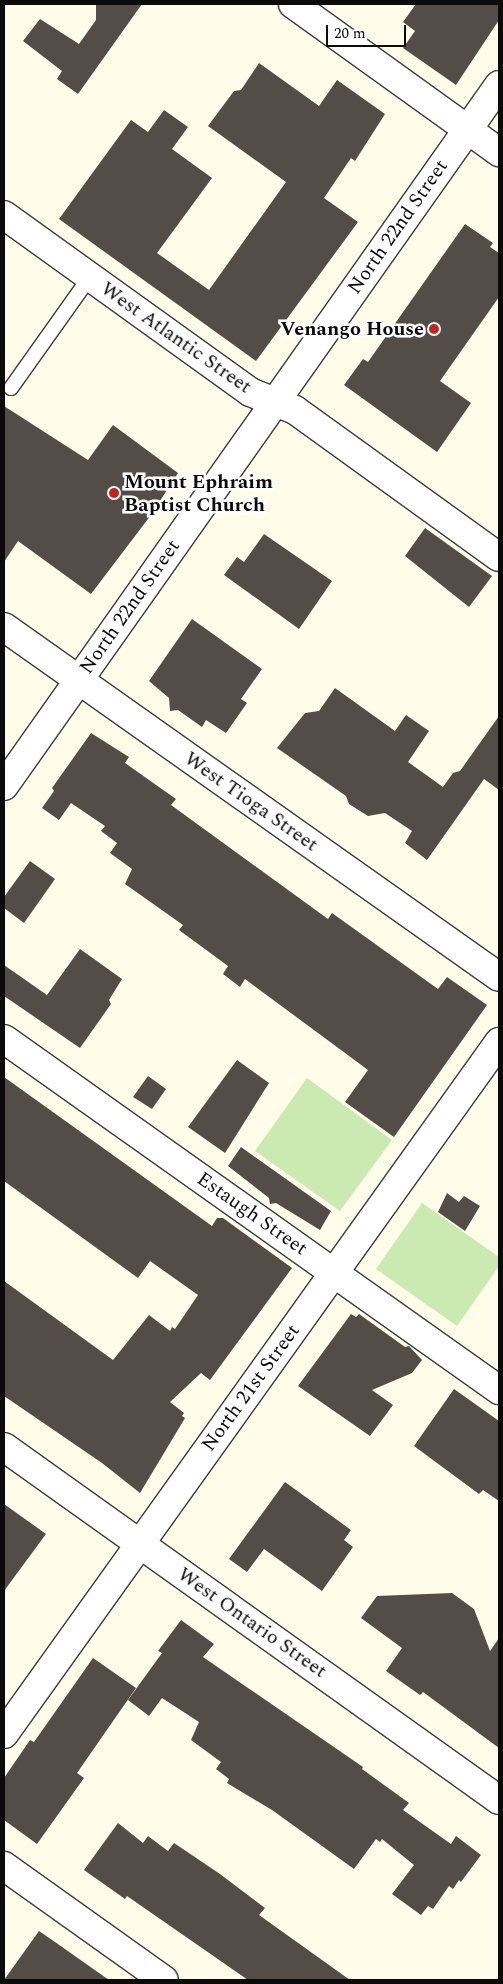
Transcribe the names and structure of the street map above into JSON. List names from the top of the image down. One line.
{"streets":{"street":["North 22nd Street","West Atlantic Street","West Tioga Street","Estaugh Street","North 21st Street","West Ontario Street"]},"crossings":[["North 22nd Street","West Atlantic Street"],["North 22nd Street","West Tioga Street"],["Estaugh Street","North 21st Street"],["North 21st Street","West Ontario Street"]],"places":["Venango House","Mount Ephraim Baptist Church"],"scale_bar":"20 m"}
